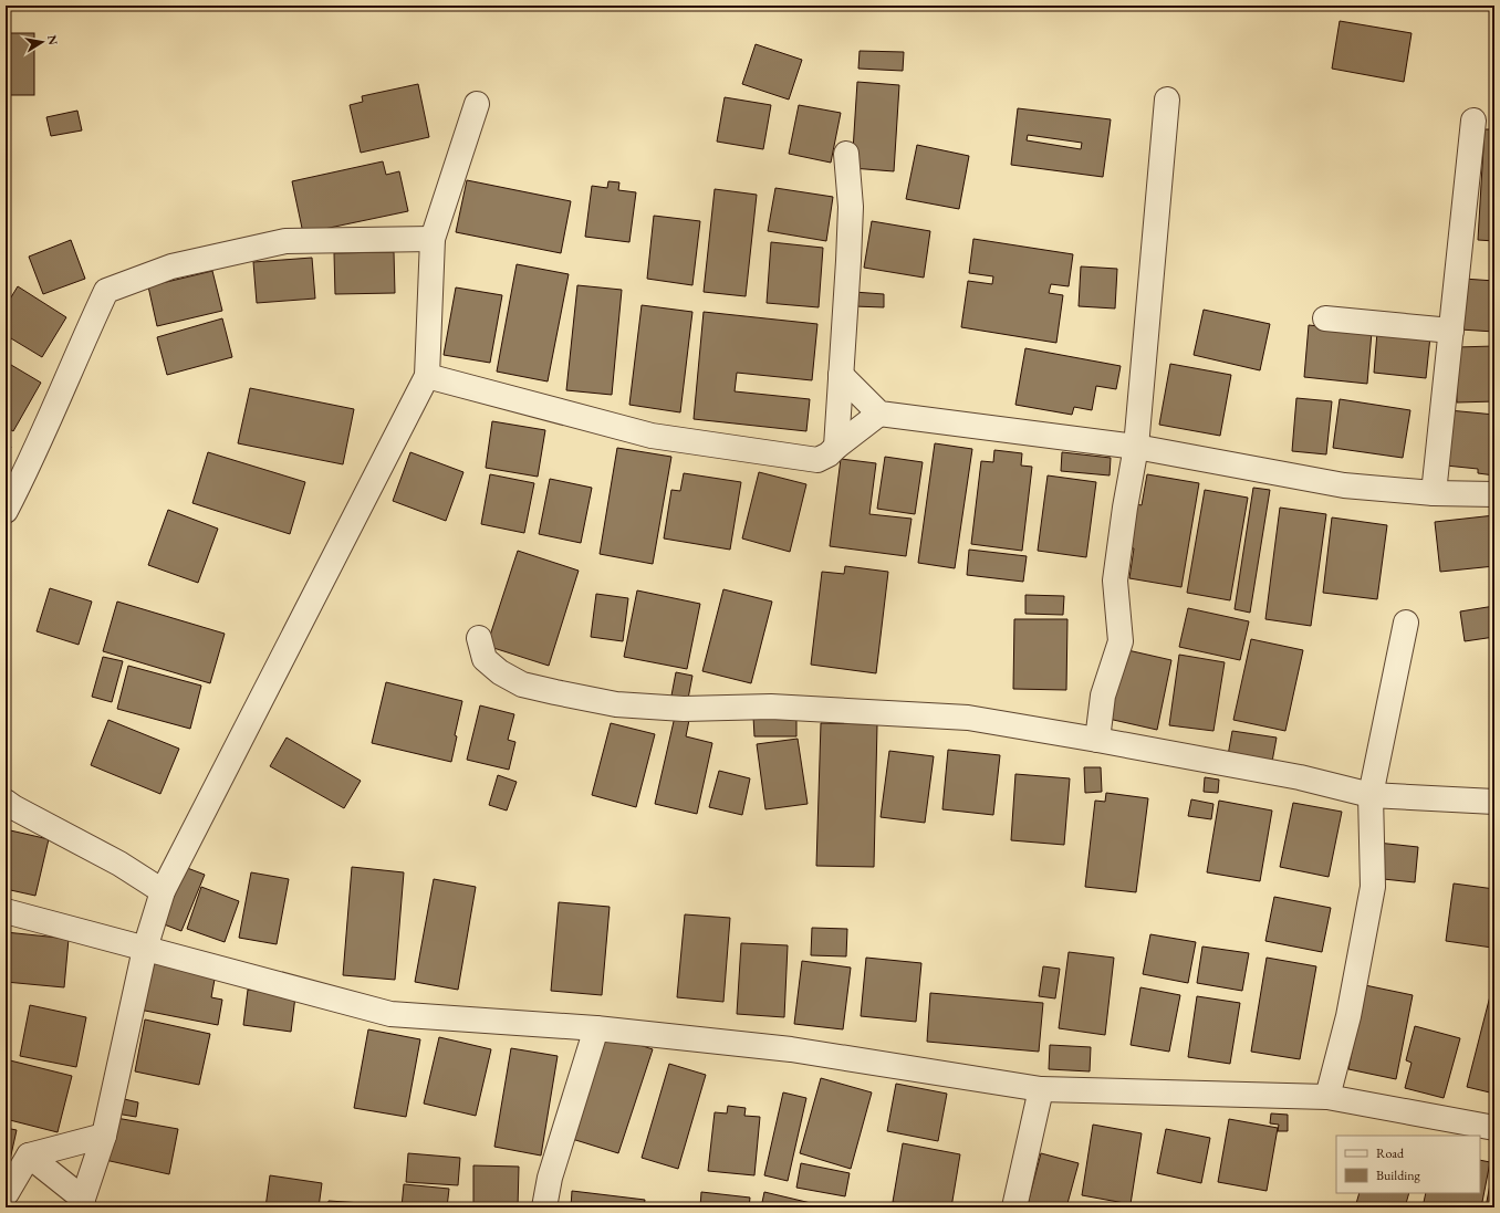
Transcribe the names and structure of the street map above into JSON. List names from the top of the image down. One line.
{"legend":["Road","Building"],"north":"right"}
